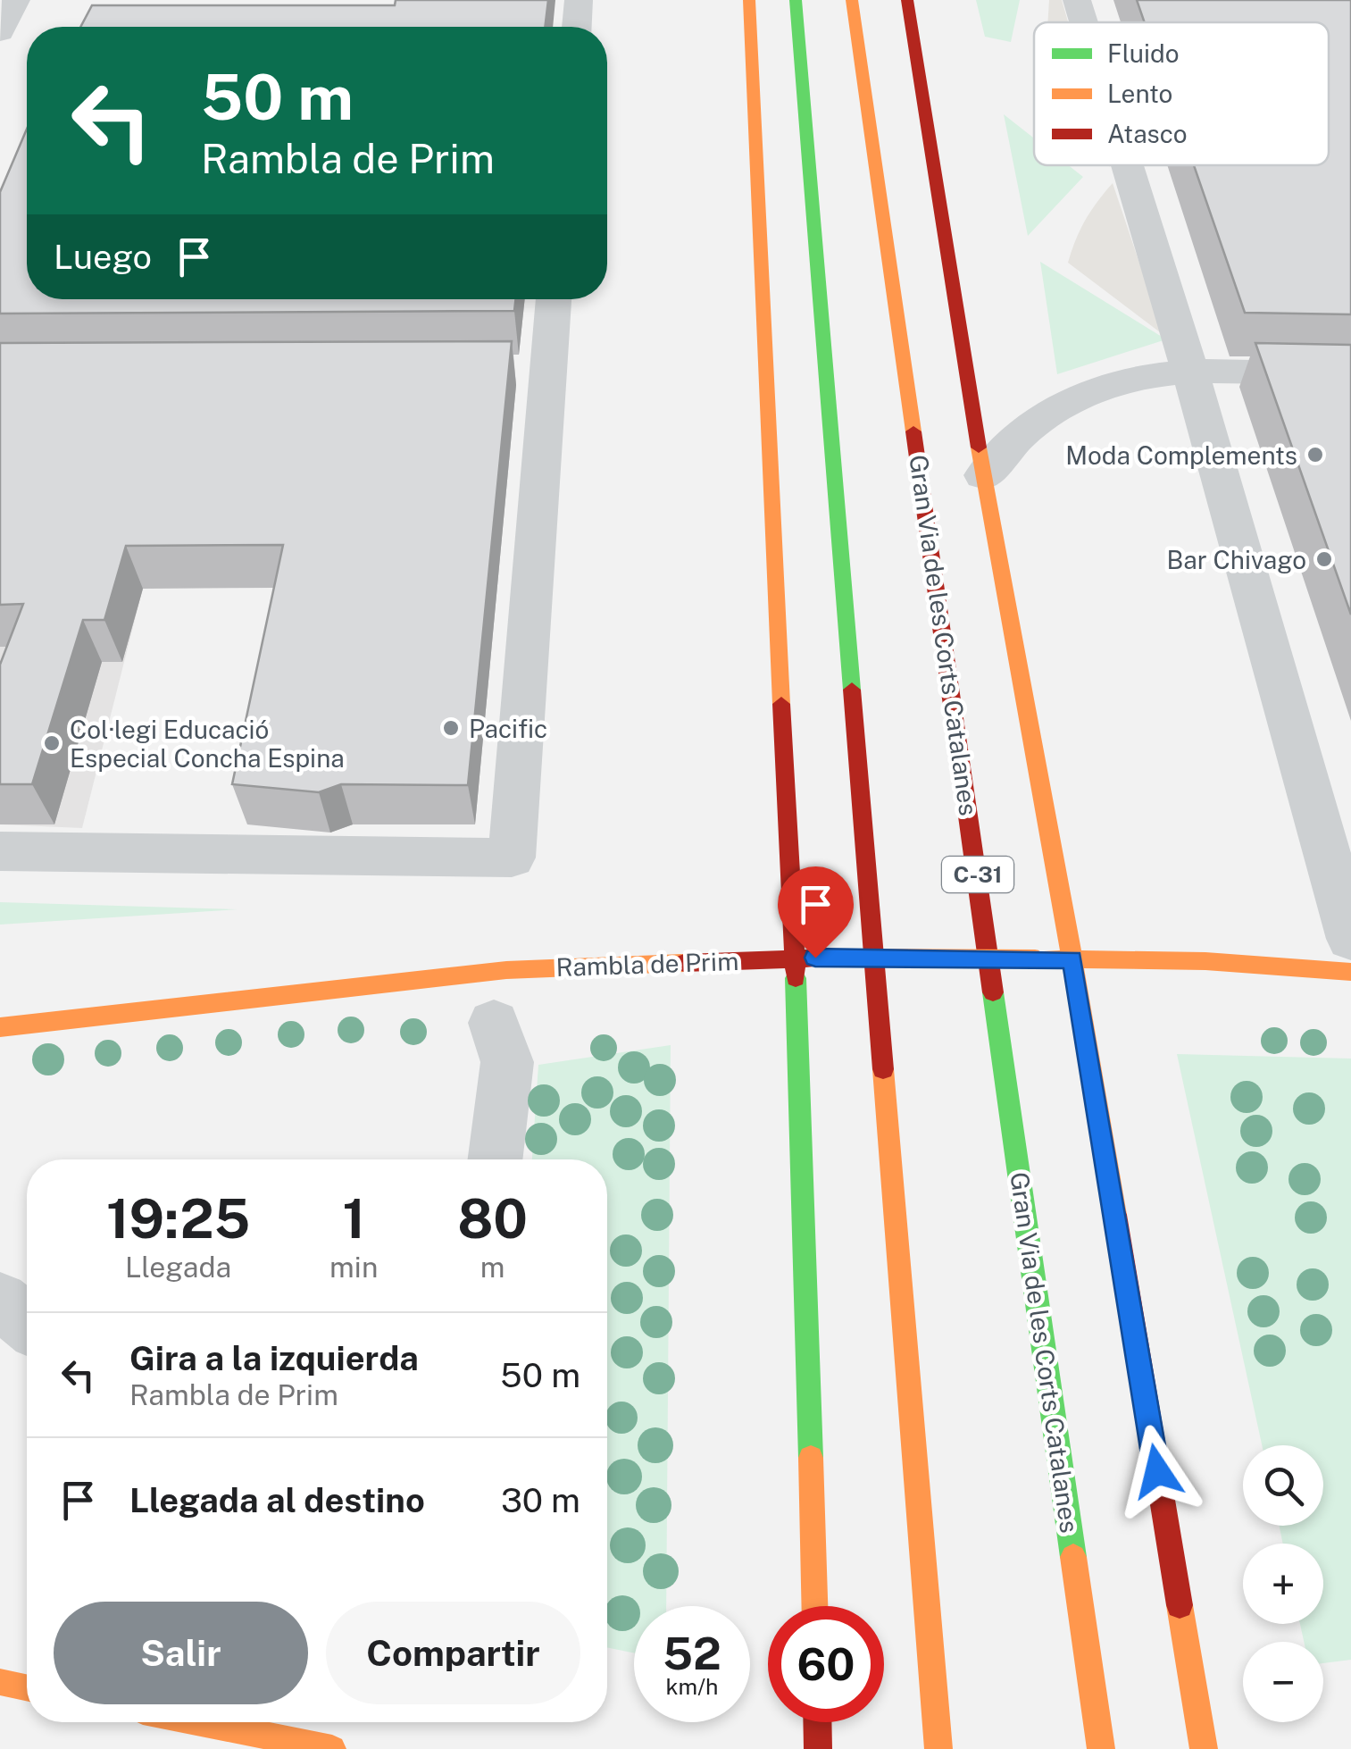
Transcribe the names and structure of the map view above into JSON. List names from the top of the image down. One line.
{"streets":{"main road":["Gran Via de les Corts Catalanes","C-31","Rambla de Prim"]},"places":["Moda Complements","Bar Chivago","Pacific","Col·legi Educació Especial Concha Espina"],"legend":["Fluido","Lento","Atasco"],"page":{"turn":["50 m","Rambla de Prim"],"then":"Luego","eta":["19:25","Llegada","1","min","80","m"],"list":[{"name":"Gira a la izquierda","note":"Rambla de Prim","value":"50 m"},{"name":"Llegada al destino","value":"30 m"}],"map_buttons":["+","−"],"buttons":["Salir","Compartir"],"speed":"52 km/h","limit":"60"}}
